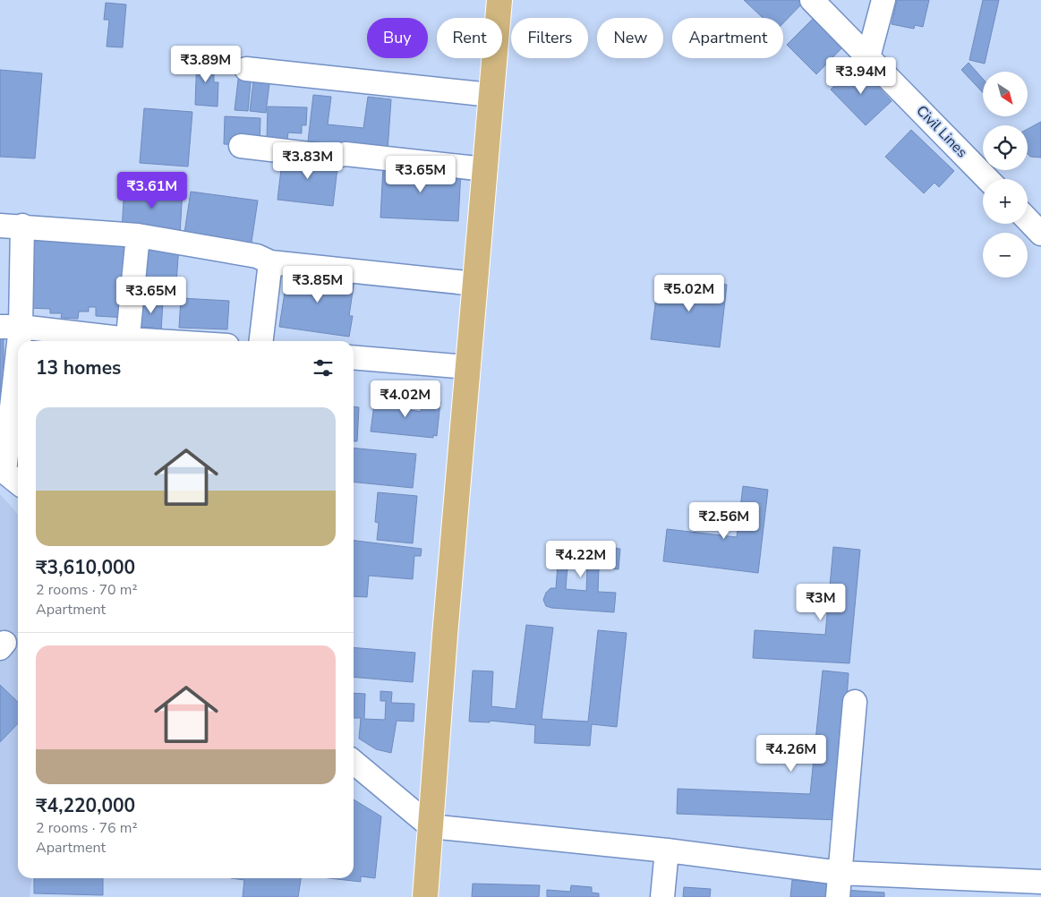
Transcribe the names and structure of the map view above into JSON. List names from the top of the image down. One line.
{"streets":{"street":["Civil Lines"]},"north":"bottom right","page":{"chip":["Buy","Rent","Filters","New","Apartment"],"price":["₹3.89M","₹3.94M","₹3.83M","₹3.65M","₹3.61M","₹3.85M","₹5.02M","₹3.65M","₹4.02M","₹2.56M","₹4.22M","₹3M","₹4.26M"],"map_buttons":["+","−"],"heading":"13 homes","list":[{"name":"₹3,610,000","note":"2 rooms · 70 m² · Apartment"},{"name":"₹4,220,000","note":"2 rooms · 76 m² · Apartment"}]}}
